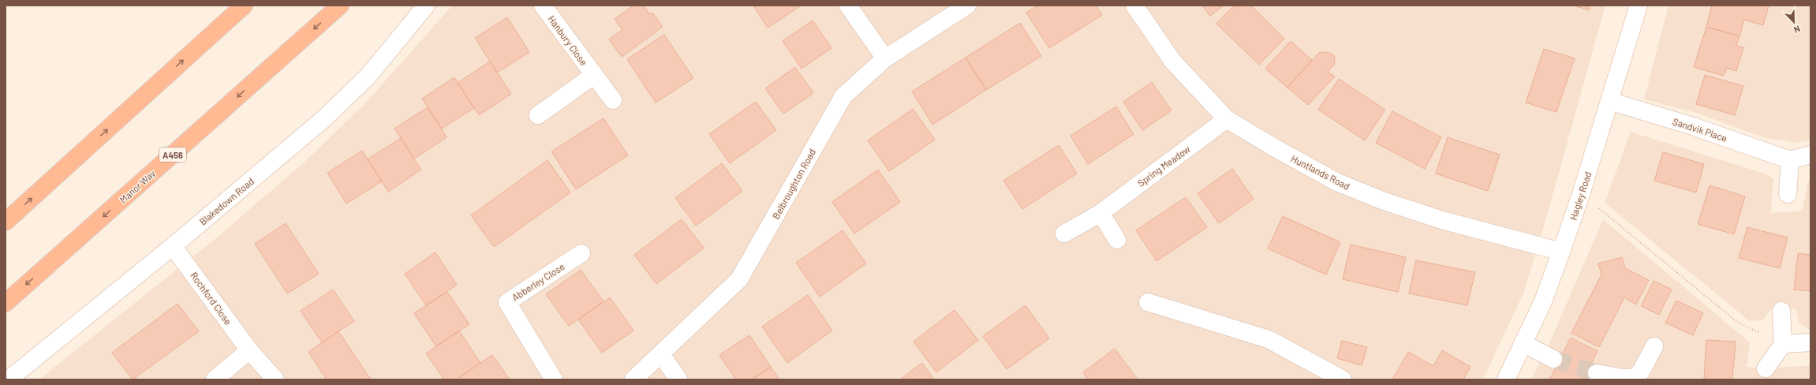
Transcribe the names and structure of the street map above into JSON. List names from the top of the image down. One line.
{"streets":{"highway":["A456","Manor Way"],"street":["Hanbury Close","Sandvik Place","Spring Meadow","Huntlands Road","Belbroughton Road","Hagley Road","Blakedown Road","Abberley Close","Rochford Close"]},"crossings":[["Sandvik Place","Hagley Road"],["Spring Meadow","Huntlands Road"],["Huntlands Road","Hagley Road"],["Blakedown Road","Rochford Close"]],"north":"bottom right"}
